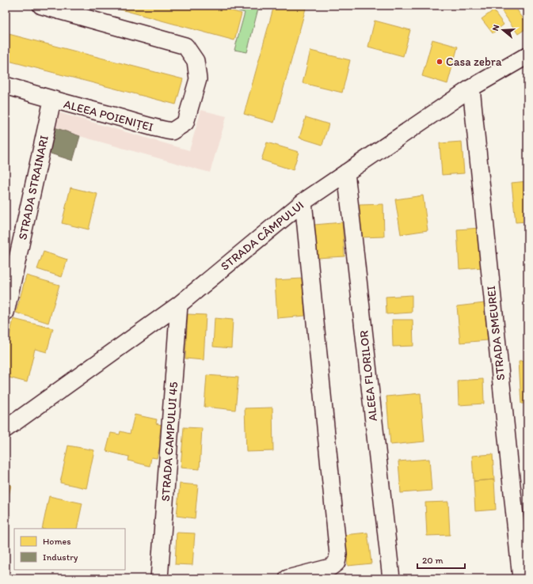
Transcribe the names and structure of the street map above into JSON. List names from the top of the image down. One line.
{"streets":{"street":["ALEEA POIENIȚEI","STRADA STRAINARI","STRADA CÂMPULUI","STRADA SMEUREI","ALEEA FLORILOR","STRADA CAMPULUI 45"]},"crossings":[["ALEEA POIENIȚEI","STRADA STRAINARI"],["STRADA CÂMPULUI","STRADA SMEUREI"],["STRADA CÂMPULUI","ALEEA FLORILOR"],["STRADA CÂMPULUI","STRADA CAMPULUI 45"]],"places":["Casa zebra"],"legend":["Homes","Industry"],"scale_bar":"20 m","north":"left"}
